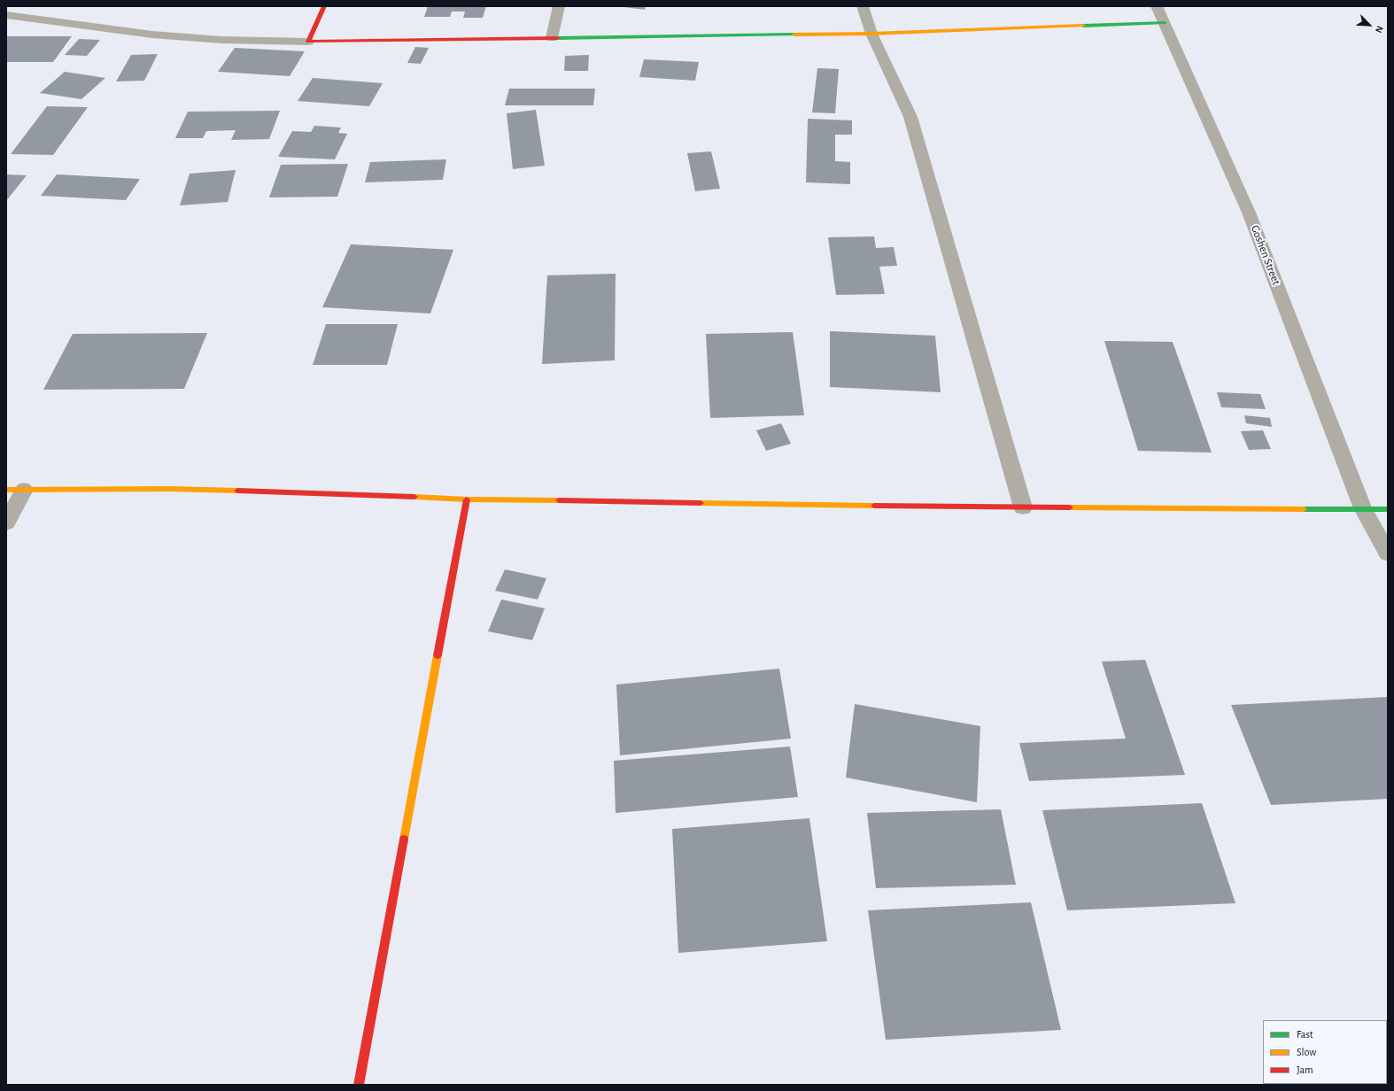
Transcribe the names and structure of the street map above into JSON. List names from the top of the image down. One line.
{"streets":{"street":["Goshen Street"]},"legend":["Fast","Slow","Jam"],"north":"bottom right"}
